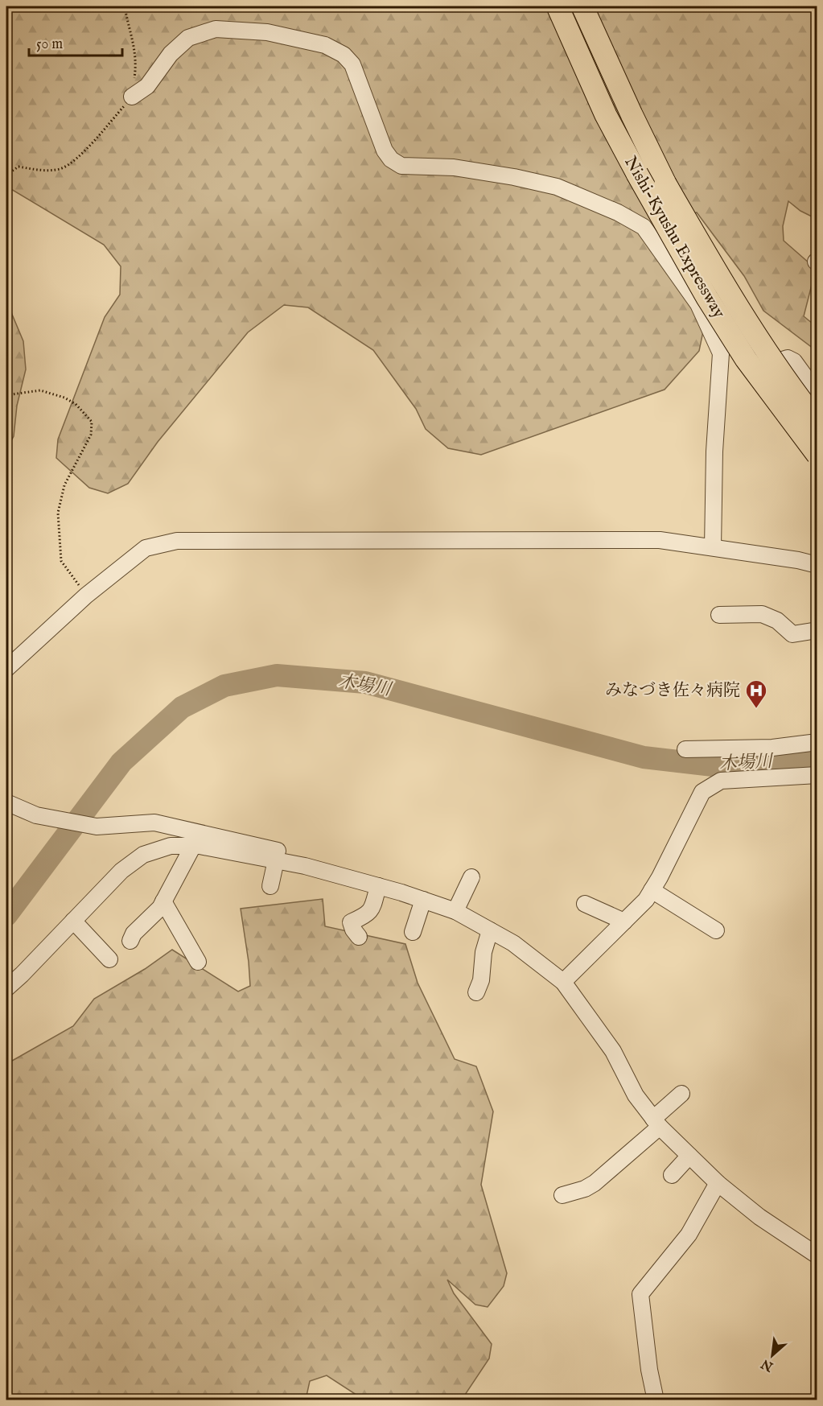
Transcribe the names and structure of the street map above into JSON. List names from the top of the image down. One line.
{"streets":{"highway":["Nishi-Kyushu Expressway"]},"water":["木場川"],"places":{"hospital":["みなづき佐々病院"]},"scale_bar":"50 m","north":"bottom left"}
